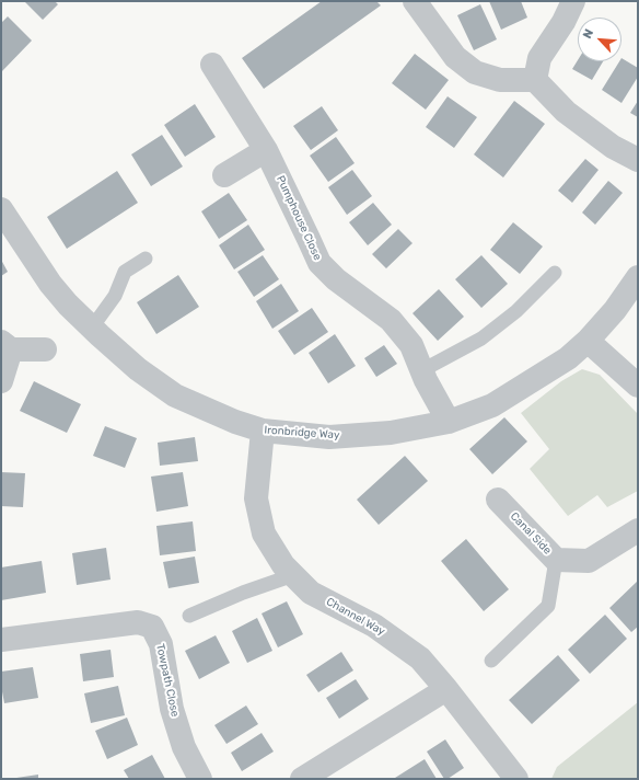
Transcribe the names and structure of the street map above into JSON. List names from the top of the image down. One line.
{"streets":{"street":["Pumphouse Close","Ironbridge Way","Canal Side","Channel Way","Towpath Close"]},"crossings":[["Pumphouse Close","Ironbridge Way"],["Ironbridge Way","Channel Way"]],"north":"top left"}
